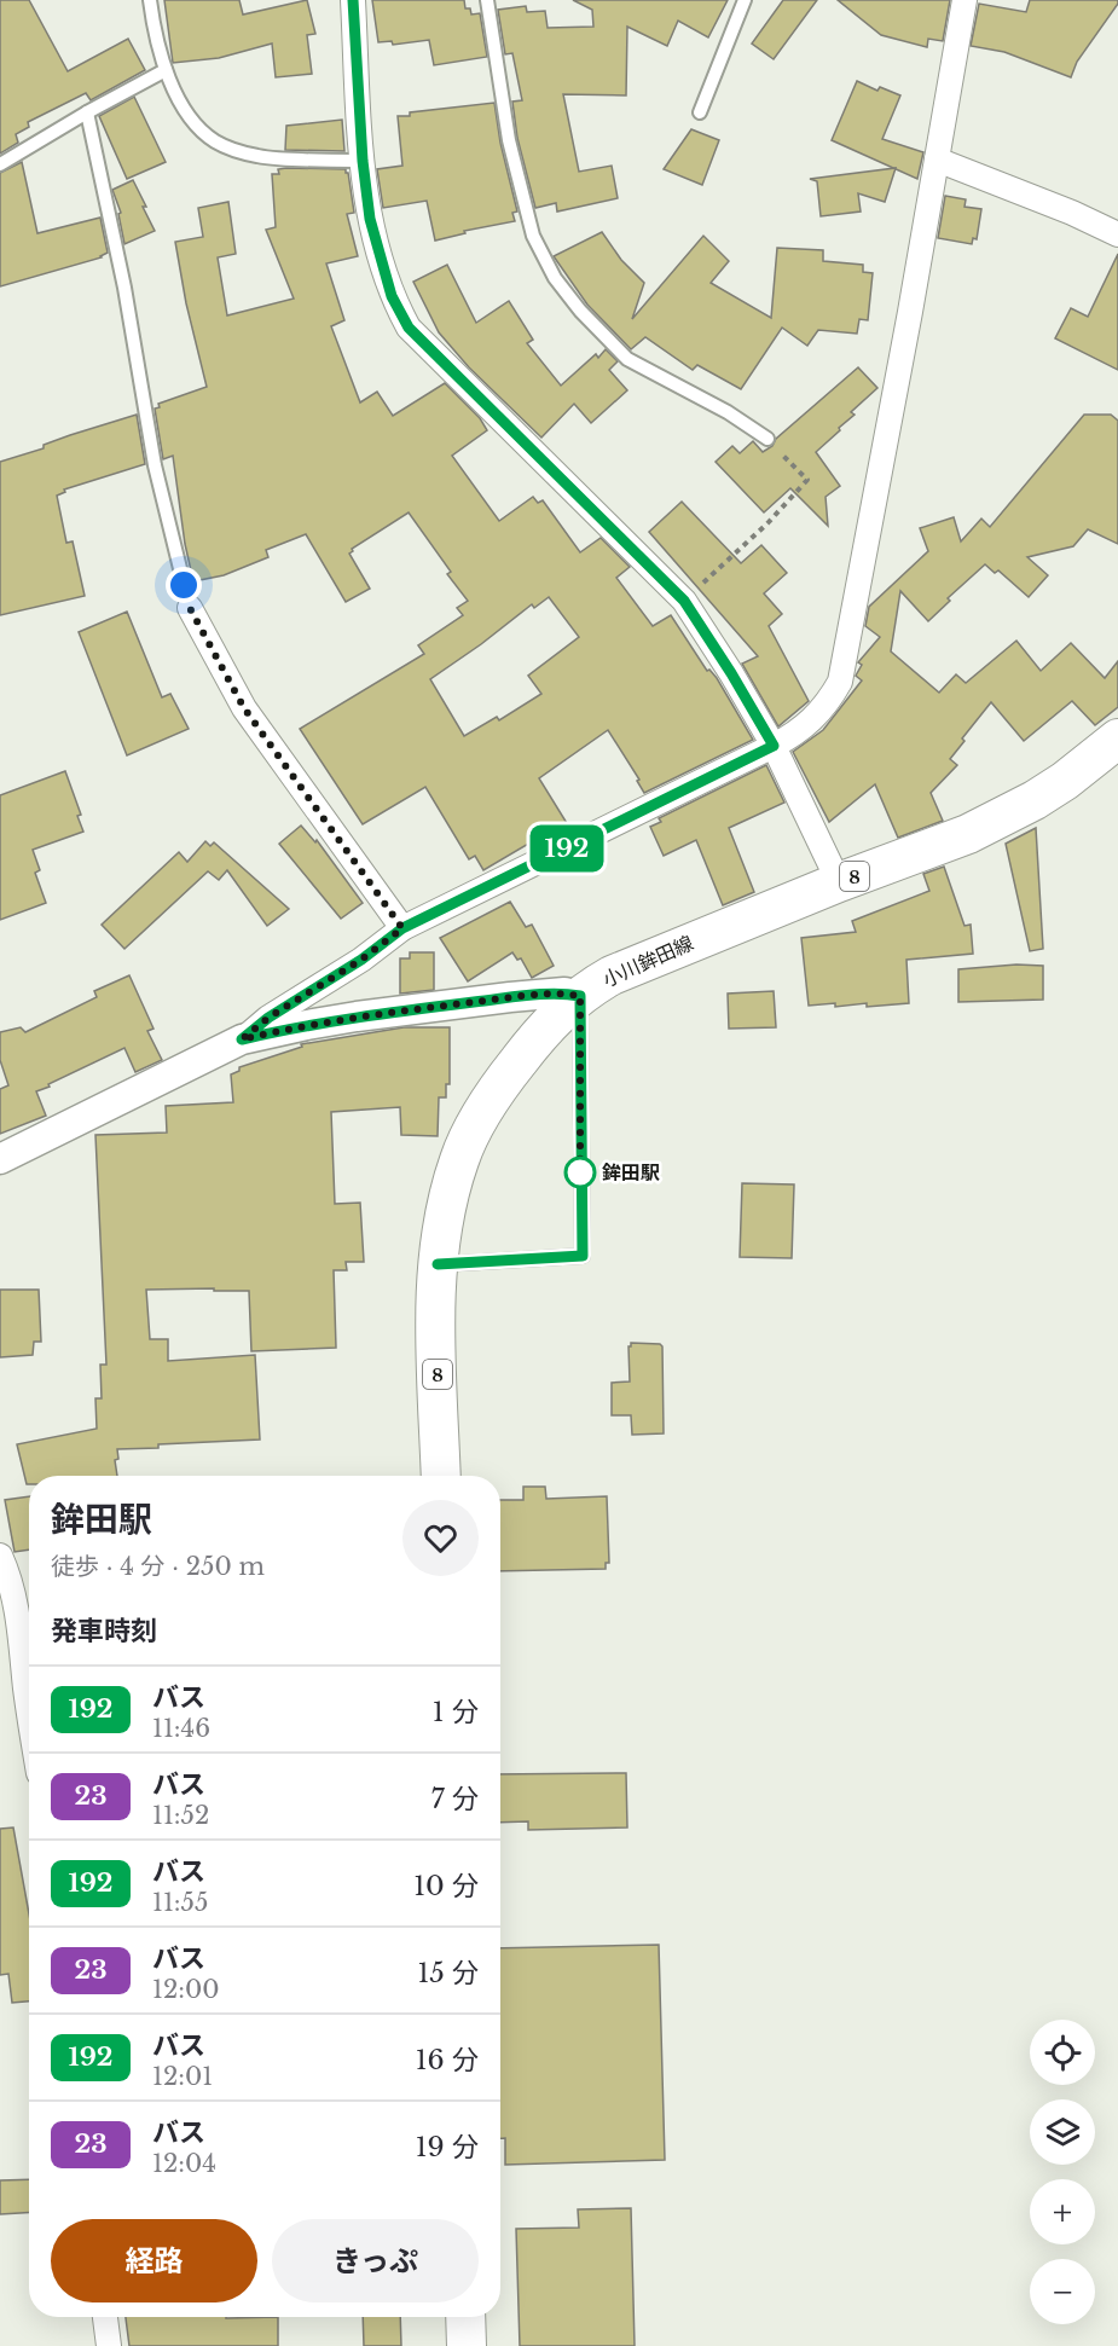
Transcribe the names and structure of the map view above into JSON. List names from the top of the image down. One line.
{"streets":{"main road":["8","小川鉾田線"]},"places":["鉾田駅"],"lines":["bus line 192"],"page":{"on_map":"192","heading":[["鉾田駅","徒歩 · 4 分 · 250 m"],"発車時刻"],"list":[{"mark":"192","name":"バス","note":"11:46","value":"1 分"},{"mark":"23","name":"バス","note":"11:52","value":"7 分"},{"mark":"192","name":"バス","note":"11:55","value":"10 分"},{"mark":"23","name":"バス","note":"12:00","value":"15 分"},{"mark":"192","name":"バス","note":"12:01","value":"16 分"},{"mark":"23","name":"バス","note":"12:04","value":"19 分"}],"map_buttons":["+","−"],"buttons":["経路","きっぷ"]}}
